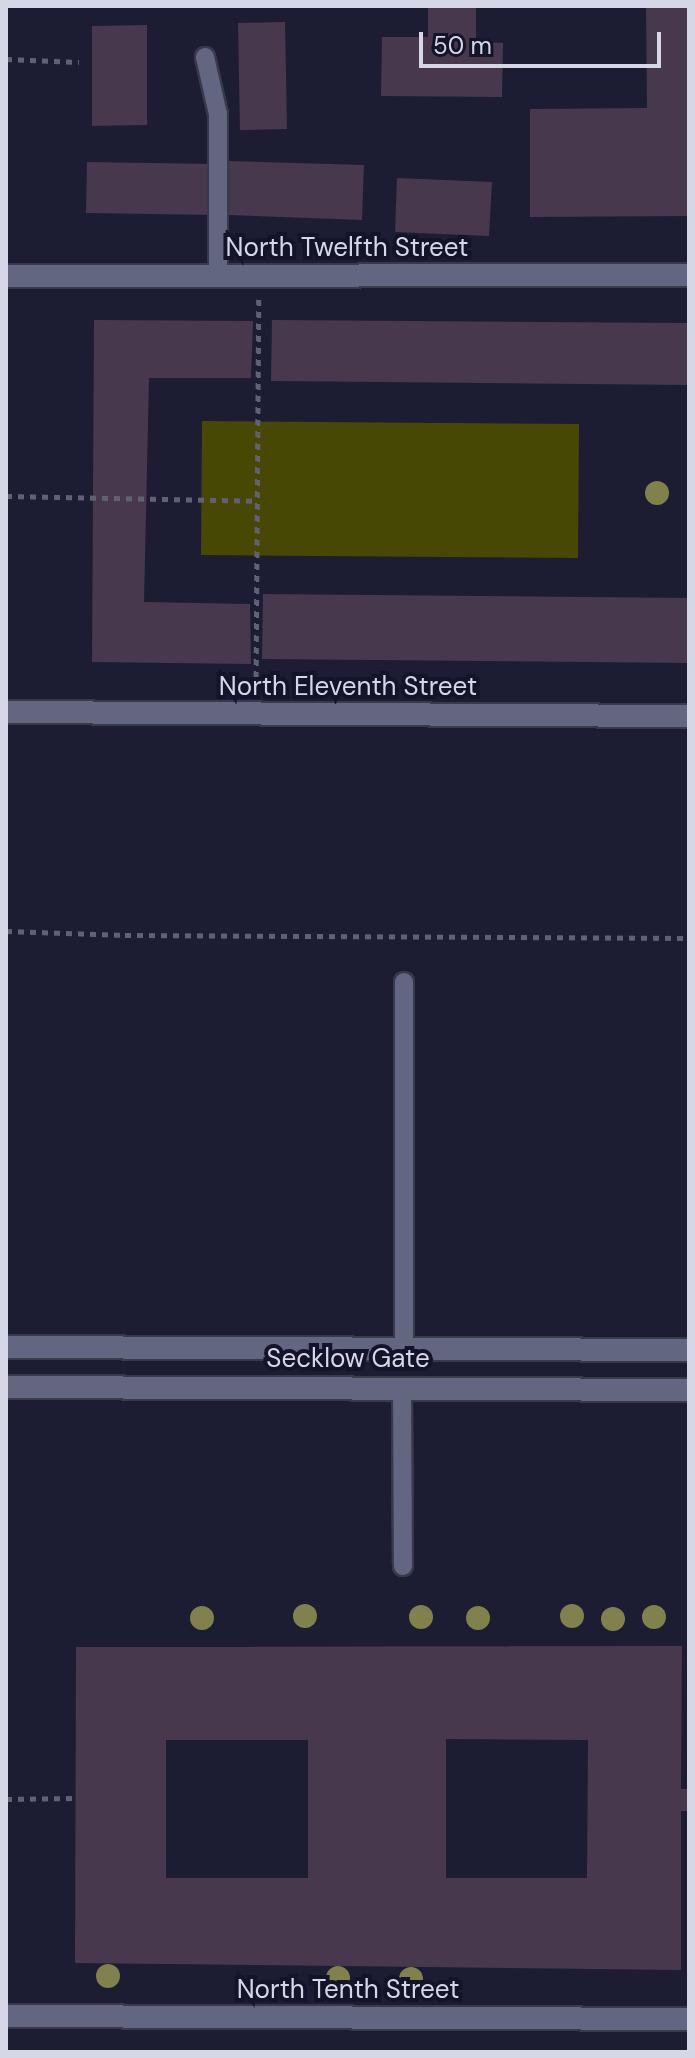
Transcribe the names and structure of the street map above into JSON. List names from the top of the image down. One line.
{"streets":{"street":["North Twelfth Street","North Eleventh Street","Secklow Gate","North Tenth Street"]},"scale_bar":"50 m"}
